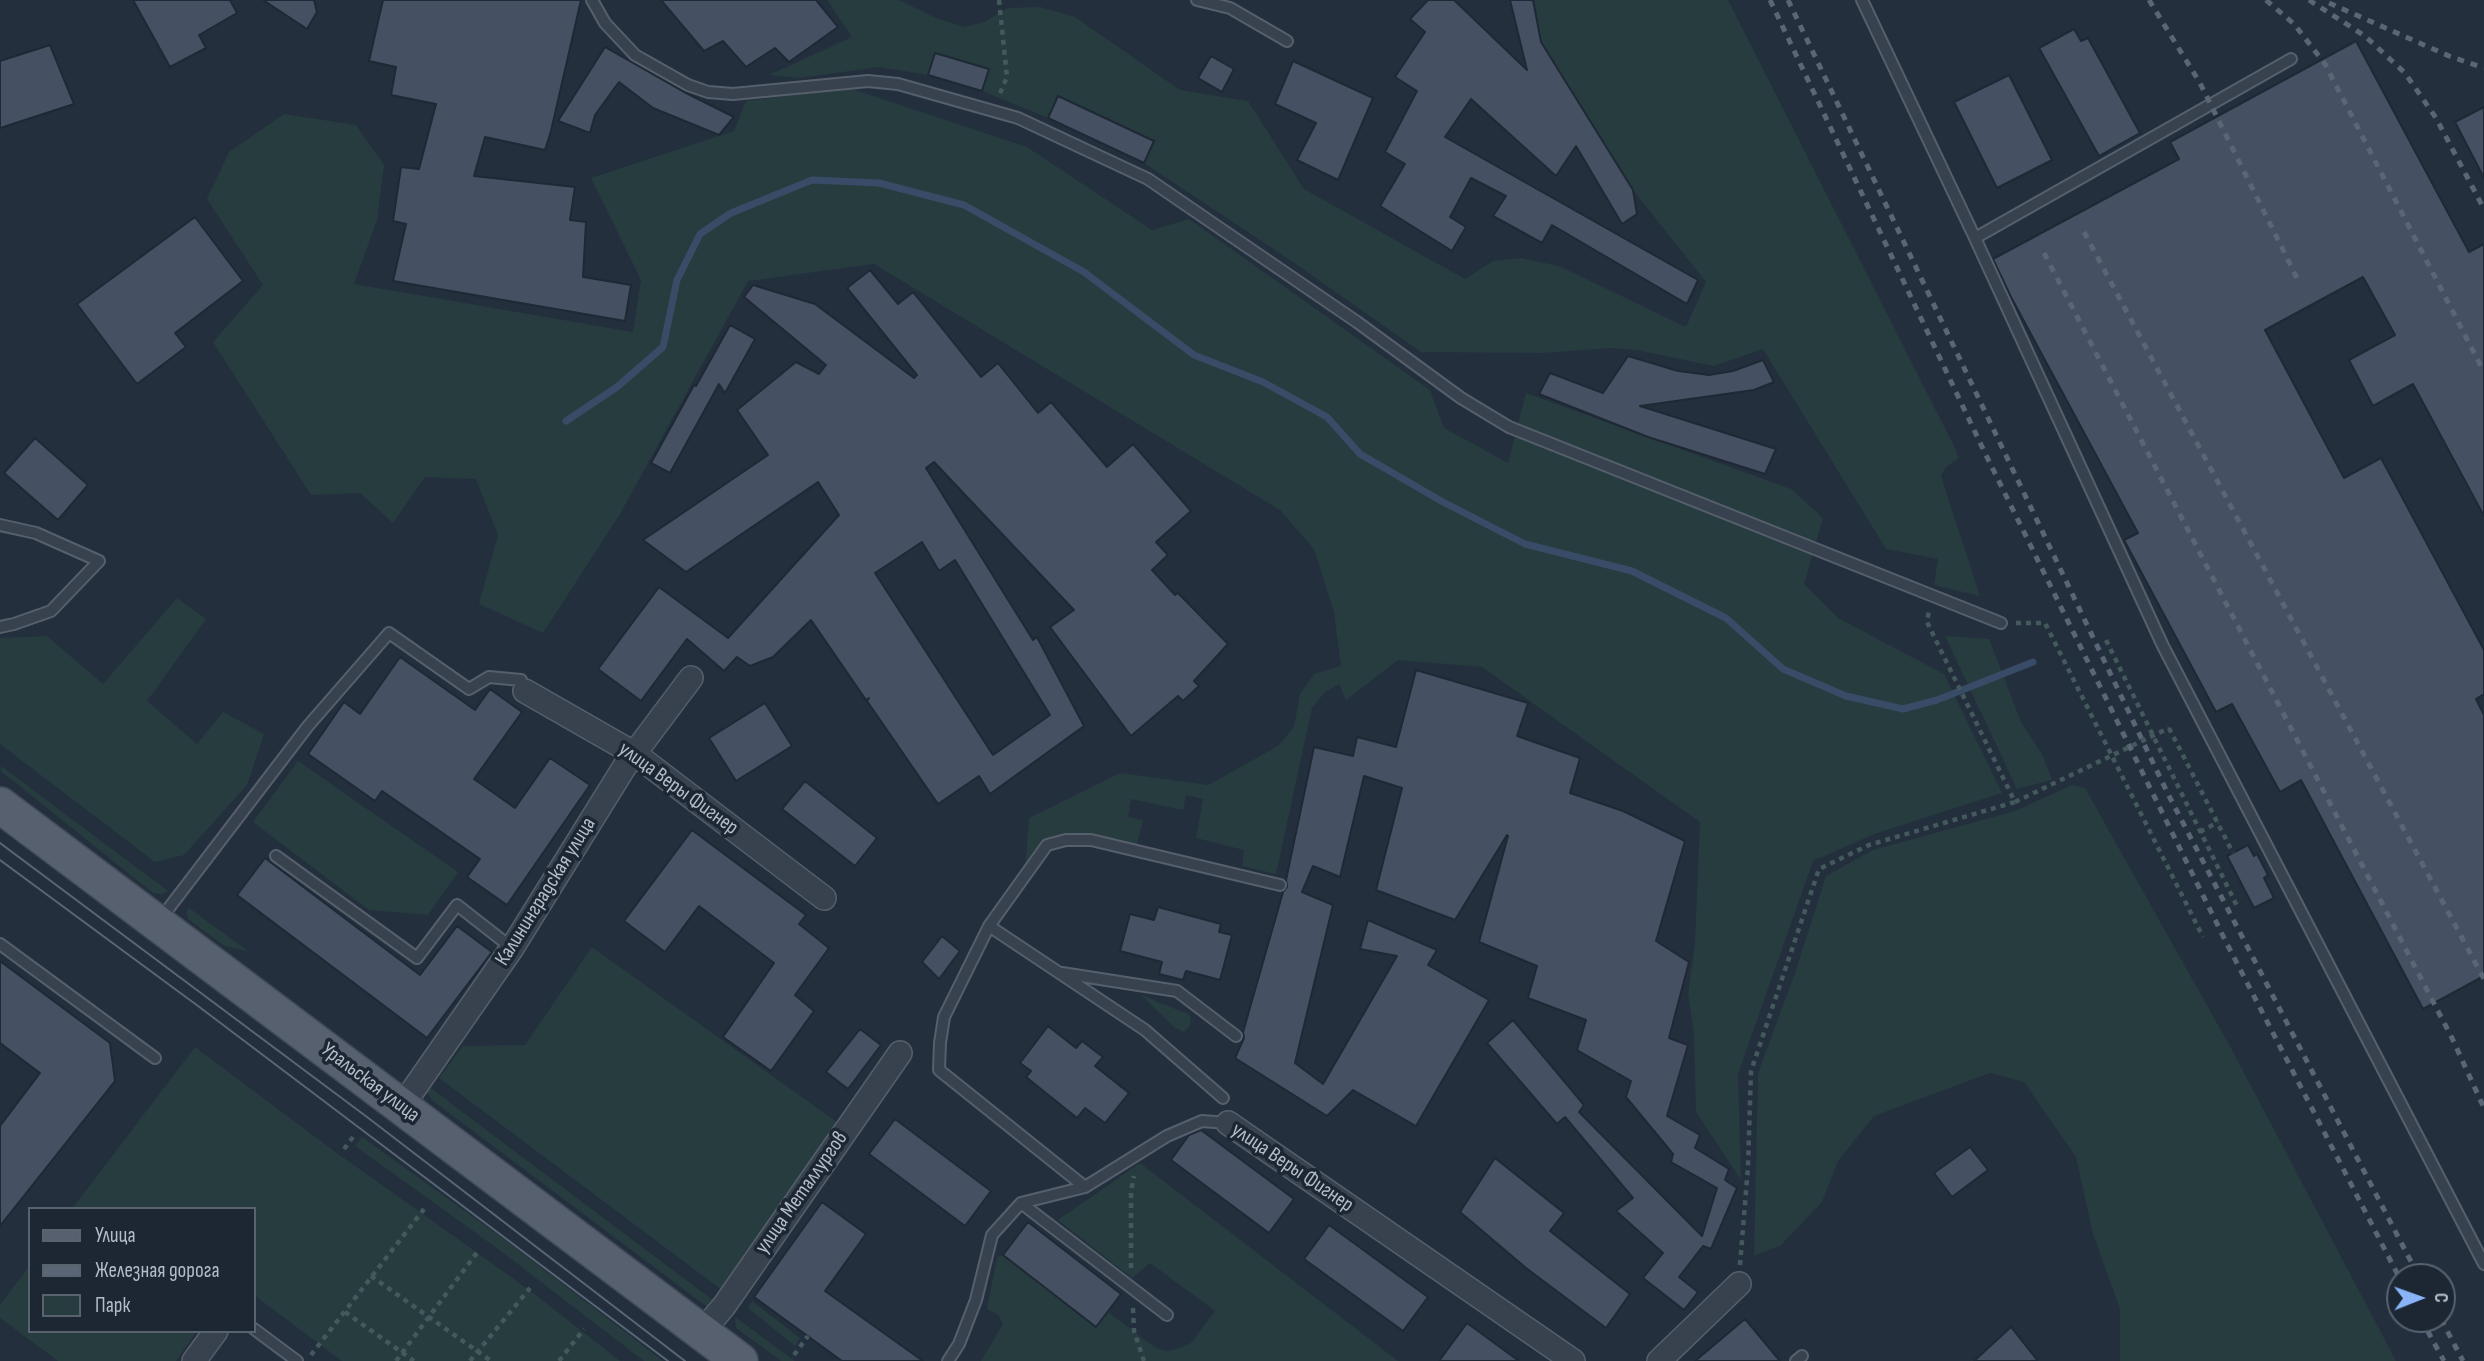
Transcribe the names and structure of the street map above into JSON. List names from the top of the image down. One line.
{"streets":{"main road":["Уральская улица"],"street":["улица Веры Фигнер","Калининградская улица","улица Металлургов"]},"crossings":[["улица Веры Фигнер","Калининградская улица"],["Калининградская улица","Уральская улица"],["Уральская улица","улица Металлургов"]],"legend":["Улица","Железная дорога","Парк"],"north":"right"}
